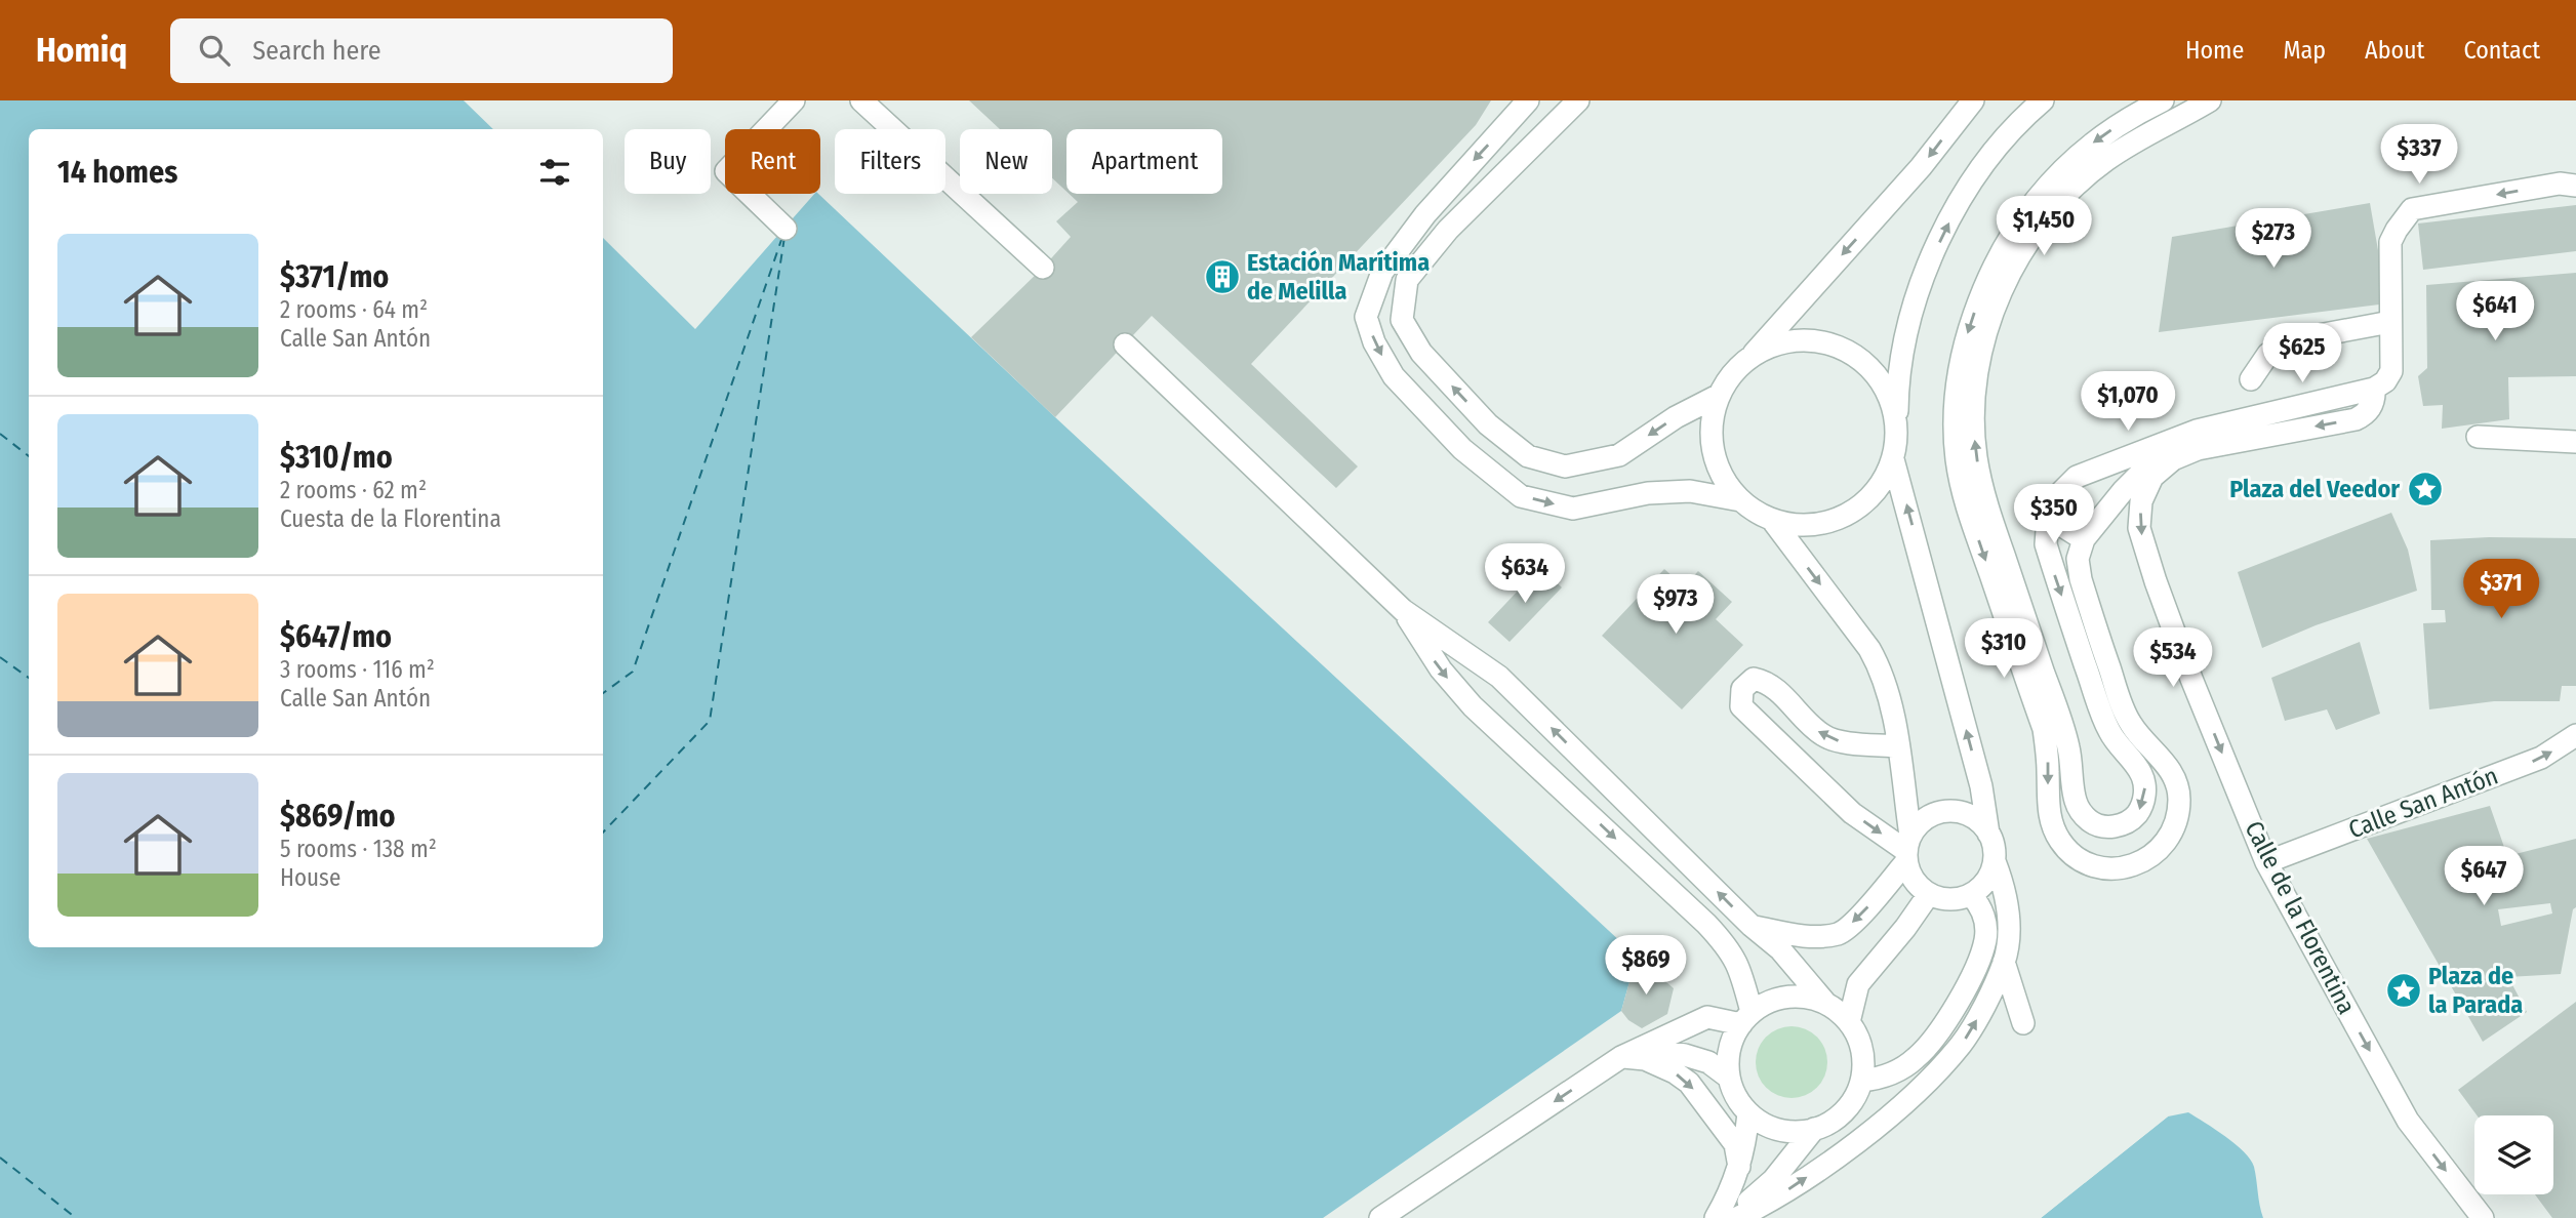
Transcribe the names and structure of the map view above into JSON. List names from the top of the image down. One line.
{"streets":{"street":["Calle San Antón","Calle de la Florentina"]},"crossings":[["Calle San Antón","Calle de la Florentina"]],"one_way":["Calle San Antón"],"places":{"building":["Estación Marítima de Melilla"],"place":["Plaza del Veedor","Plaza de la Parada"]},"page":{"header":"Homiq","search":"Search here","nav":["Home","Map","About","Contact"],"price":["$337","$1,450","$273","$641","$625","$1,070","$350","$634","$371","$973","$310","$534","$647","$869"],"chip":["Buy","Rent","Filters","New","Apartment"],"heading":"14 homes","list":[{"name":"$371/mo","note":"2 rooms · 64 m² · Calle San Antón"},{"name":"$310/mo","note":"2 rooms · 62 m² · Cuesta de la Florentina"},{"name":"$647/mo","note":"3 rooms · 116 m² · Calle San Antón"},{"name":"$869/mo","note":"5 rooms · 138 m² · House"}]}}
